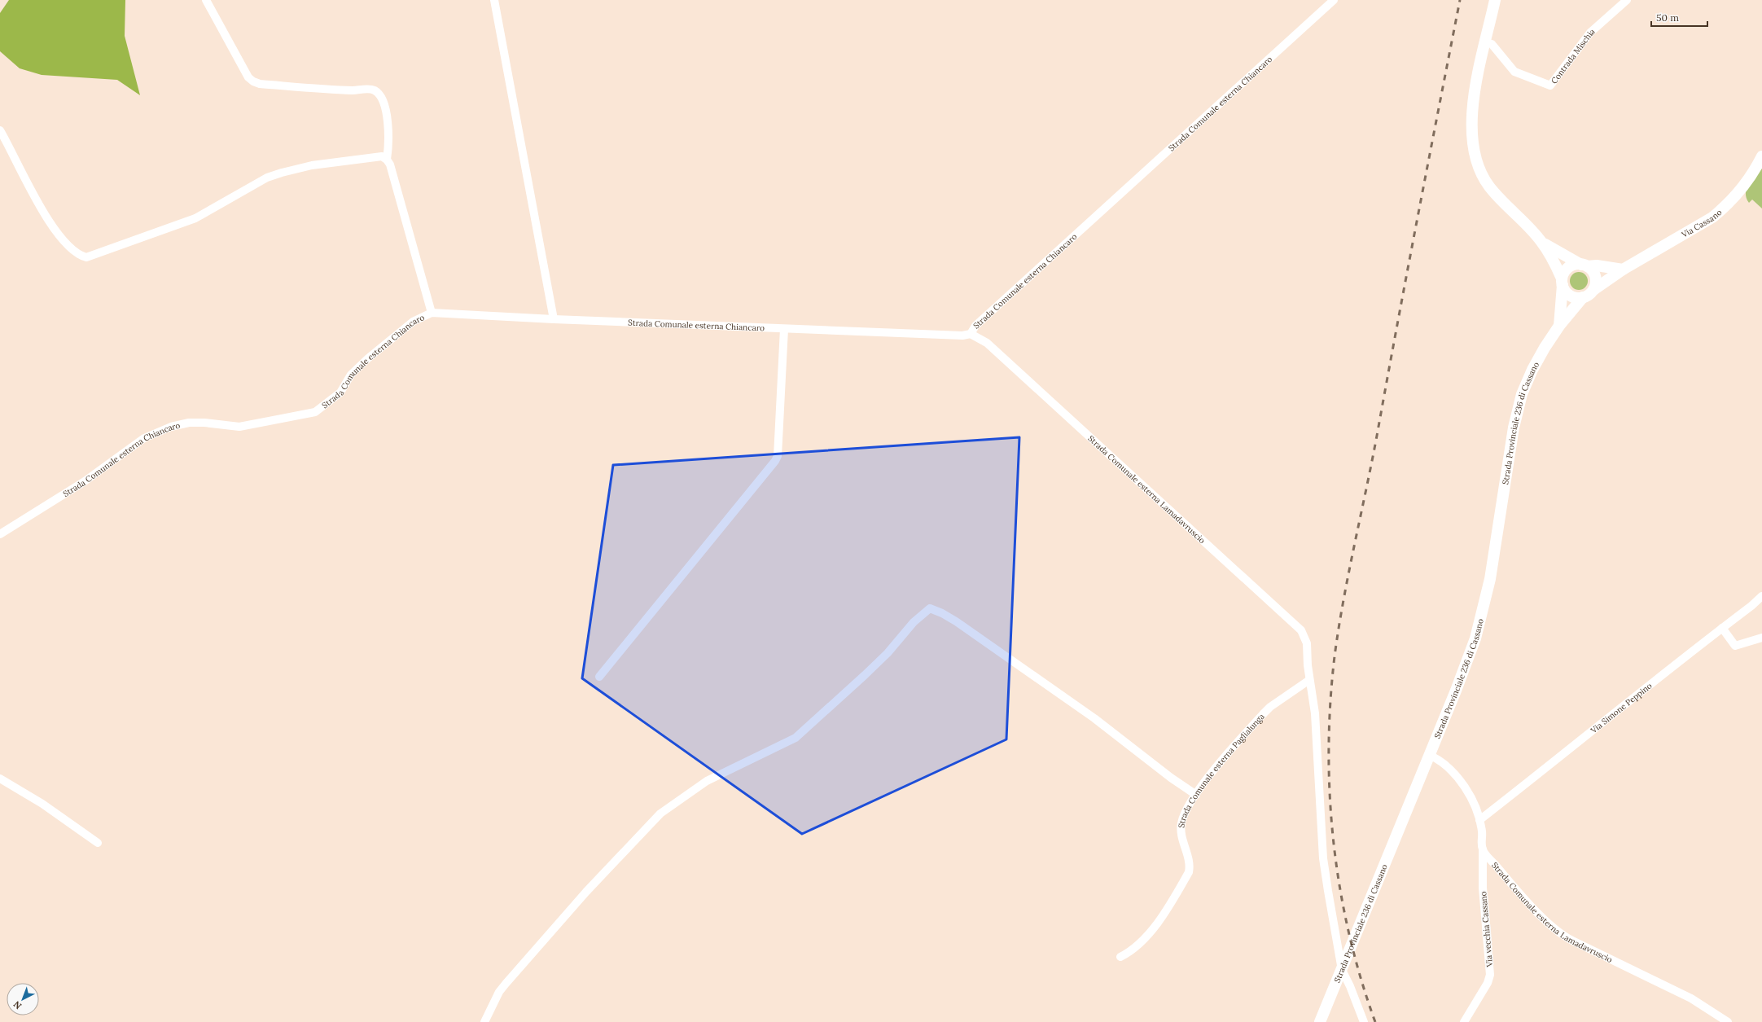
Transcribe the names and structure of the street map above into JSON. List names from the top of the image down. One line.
{"streets":{"main road":["Via Cassano","Strada Provinciale 236 di Cassano"],"street":["Contrada Mischia","Strada Comunale esterna Chiancaro","Strada Comunale esterna Lamadavruscio","Via Simone Peppino","Strada Comunale esterna Paglialunga","Via vecchia Cassano"]},"crossings":[["Strada Comunale esterna Chiancaro","Strada Comunale esterna Lamadavruscio"],["Via Cassano","Strada Provinciale 236 di Cassano"],["Strada Provinciale 236 di Cassano","Strada Comunale esterna Lamadavruscio"],["Strada Comunale esterna Lamadavruscio","Strada Comunale esterna Paglialunga"],["Strada Comunale esterna Lamadavruscio","Via vecchia Cassano"]],"scale_bar":"50 m","north":"bottom left"}
